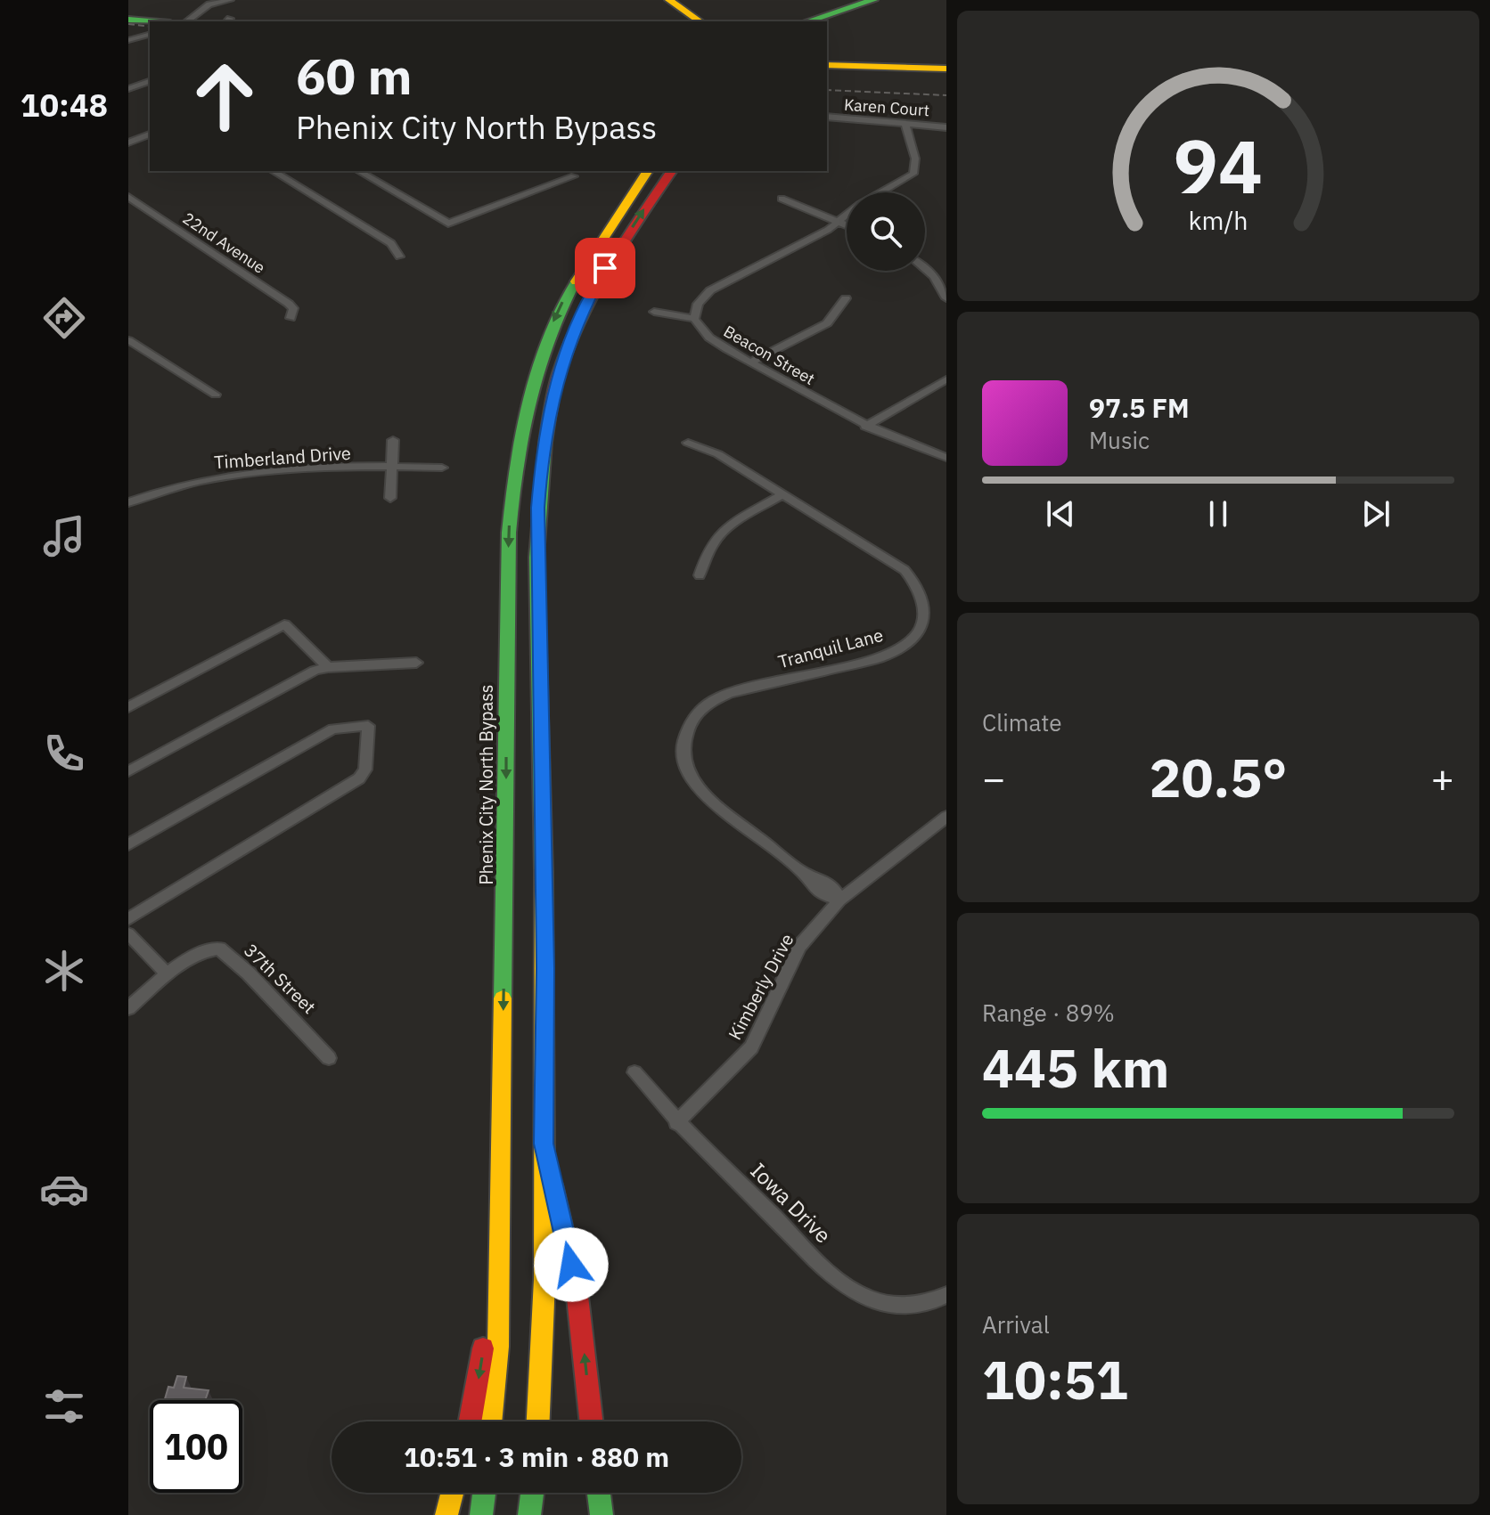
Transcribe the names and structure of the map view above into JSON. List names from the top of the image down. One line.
{"streets":{"main road":["Phenix City North Bypass"],"street":["Karen Court","22nd Avenue","Beacon Street","Timberland Drive","Tranquil Lane","37th Street","Kimberly Drive","Iowa Drive"]},"crossings":[["Tranquil Lane","Kimberly Drive"],["Kimberly Drive","Iowa Drive"]],"page":{"tabs":"10:48","turn":["60 m","Phenix City North Bypass"],"song":["97.5 FM","Music"],"tile":["Climate",["Range · 89%","445 km"],["Arrival","10:51"]],"heat":["−","20.5°","+"],"limit":"100","trip":"10:51 · 3 min · 880 m","gauge":["94","km/h"]}}
